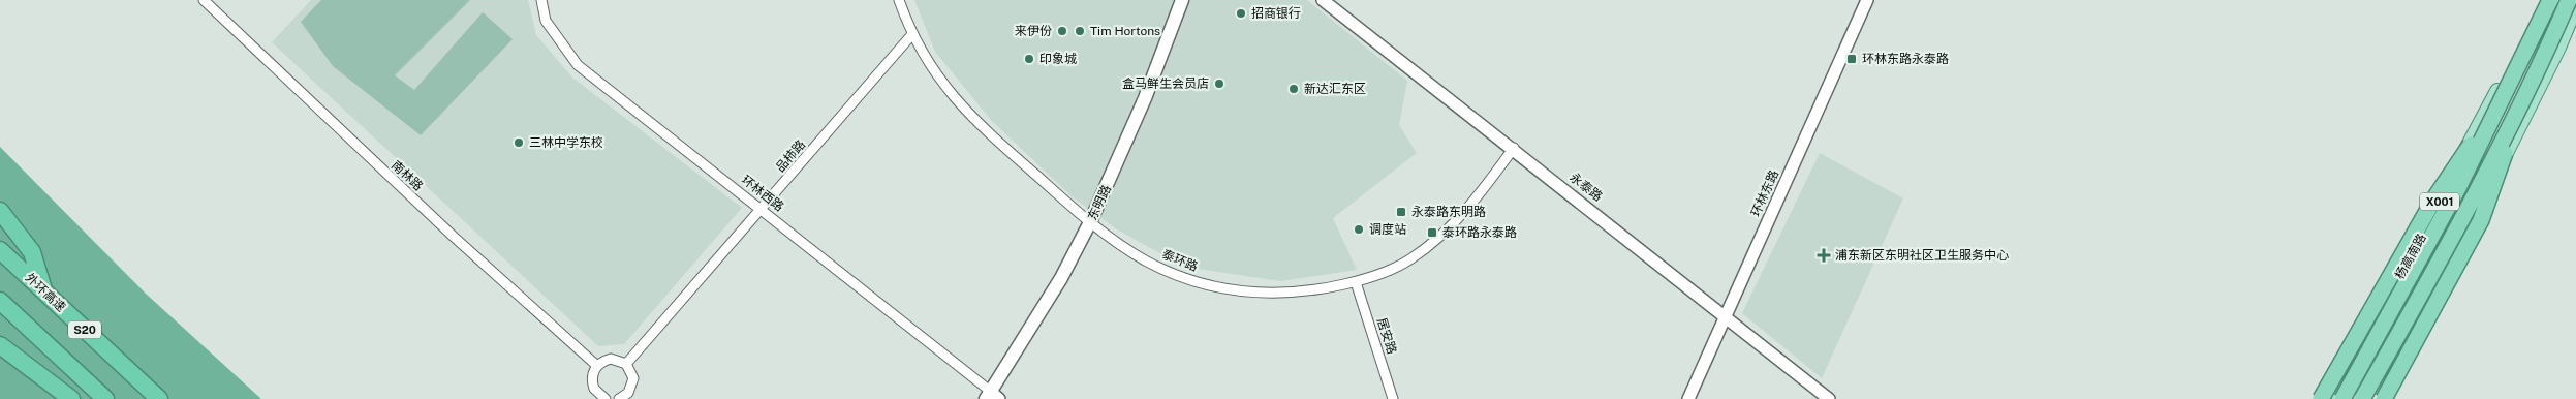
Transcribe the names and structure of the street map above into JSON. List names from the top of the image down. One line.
{"streets":{"highway":["X001","杨高南路","外环高速","S20"],"main road":["东明路"],"street":["品柿路","南林路","永泰路","环林西路","环林东路","泰环路","居安路"]},"crossings":[["品柿路","环林西路"],["品柿路","泰环路"],["永泰路","环林东路"],["永泰路","泰环路"],["环林西路","东明路"],["东明路","泰环路"],["泰环路","居安路"]],"places":{"other":["招商银行","来伊份","Tim Hortons","印象城","盒马鲜生会员店","新达汇东区","三林中学东校","调度站"],"transit":["环林东路永泰路","永泰路东明路","泰环路永泰路"],"health":["浦东新区东明社区卫生服务中心"]}}
